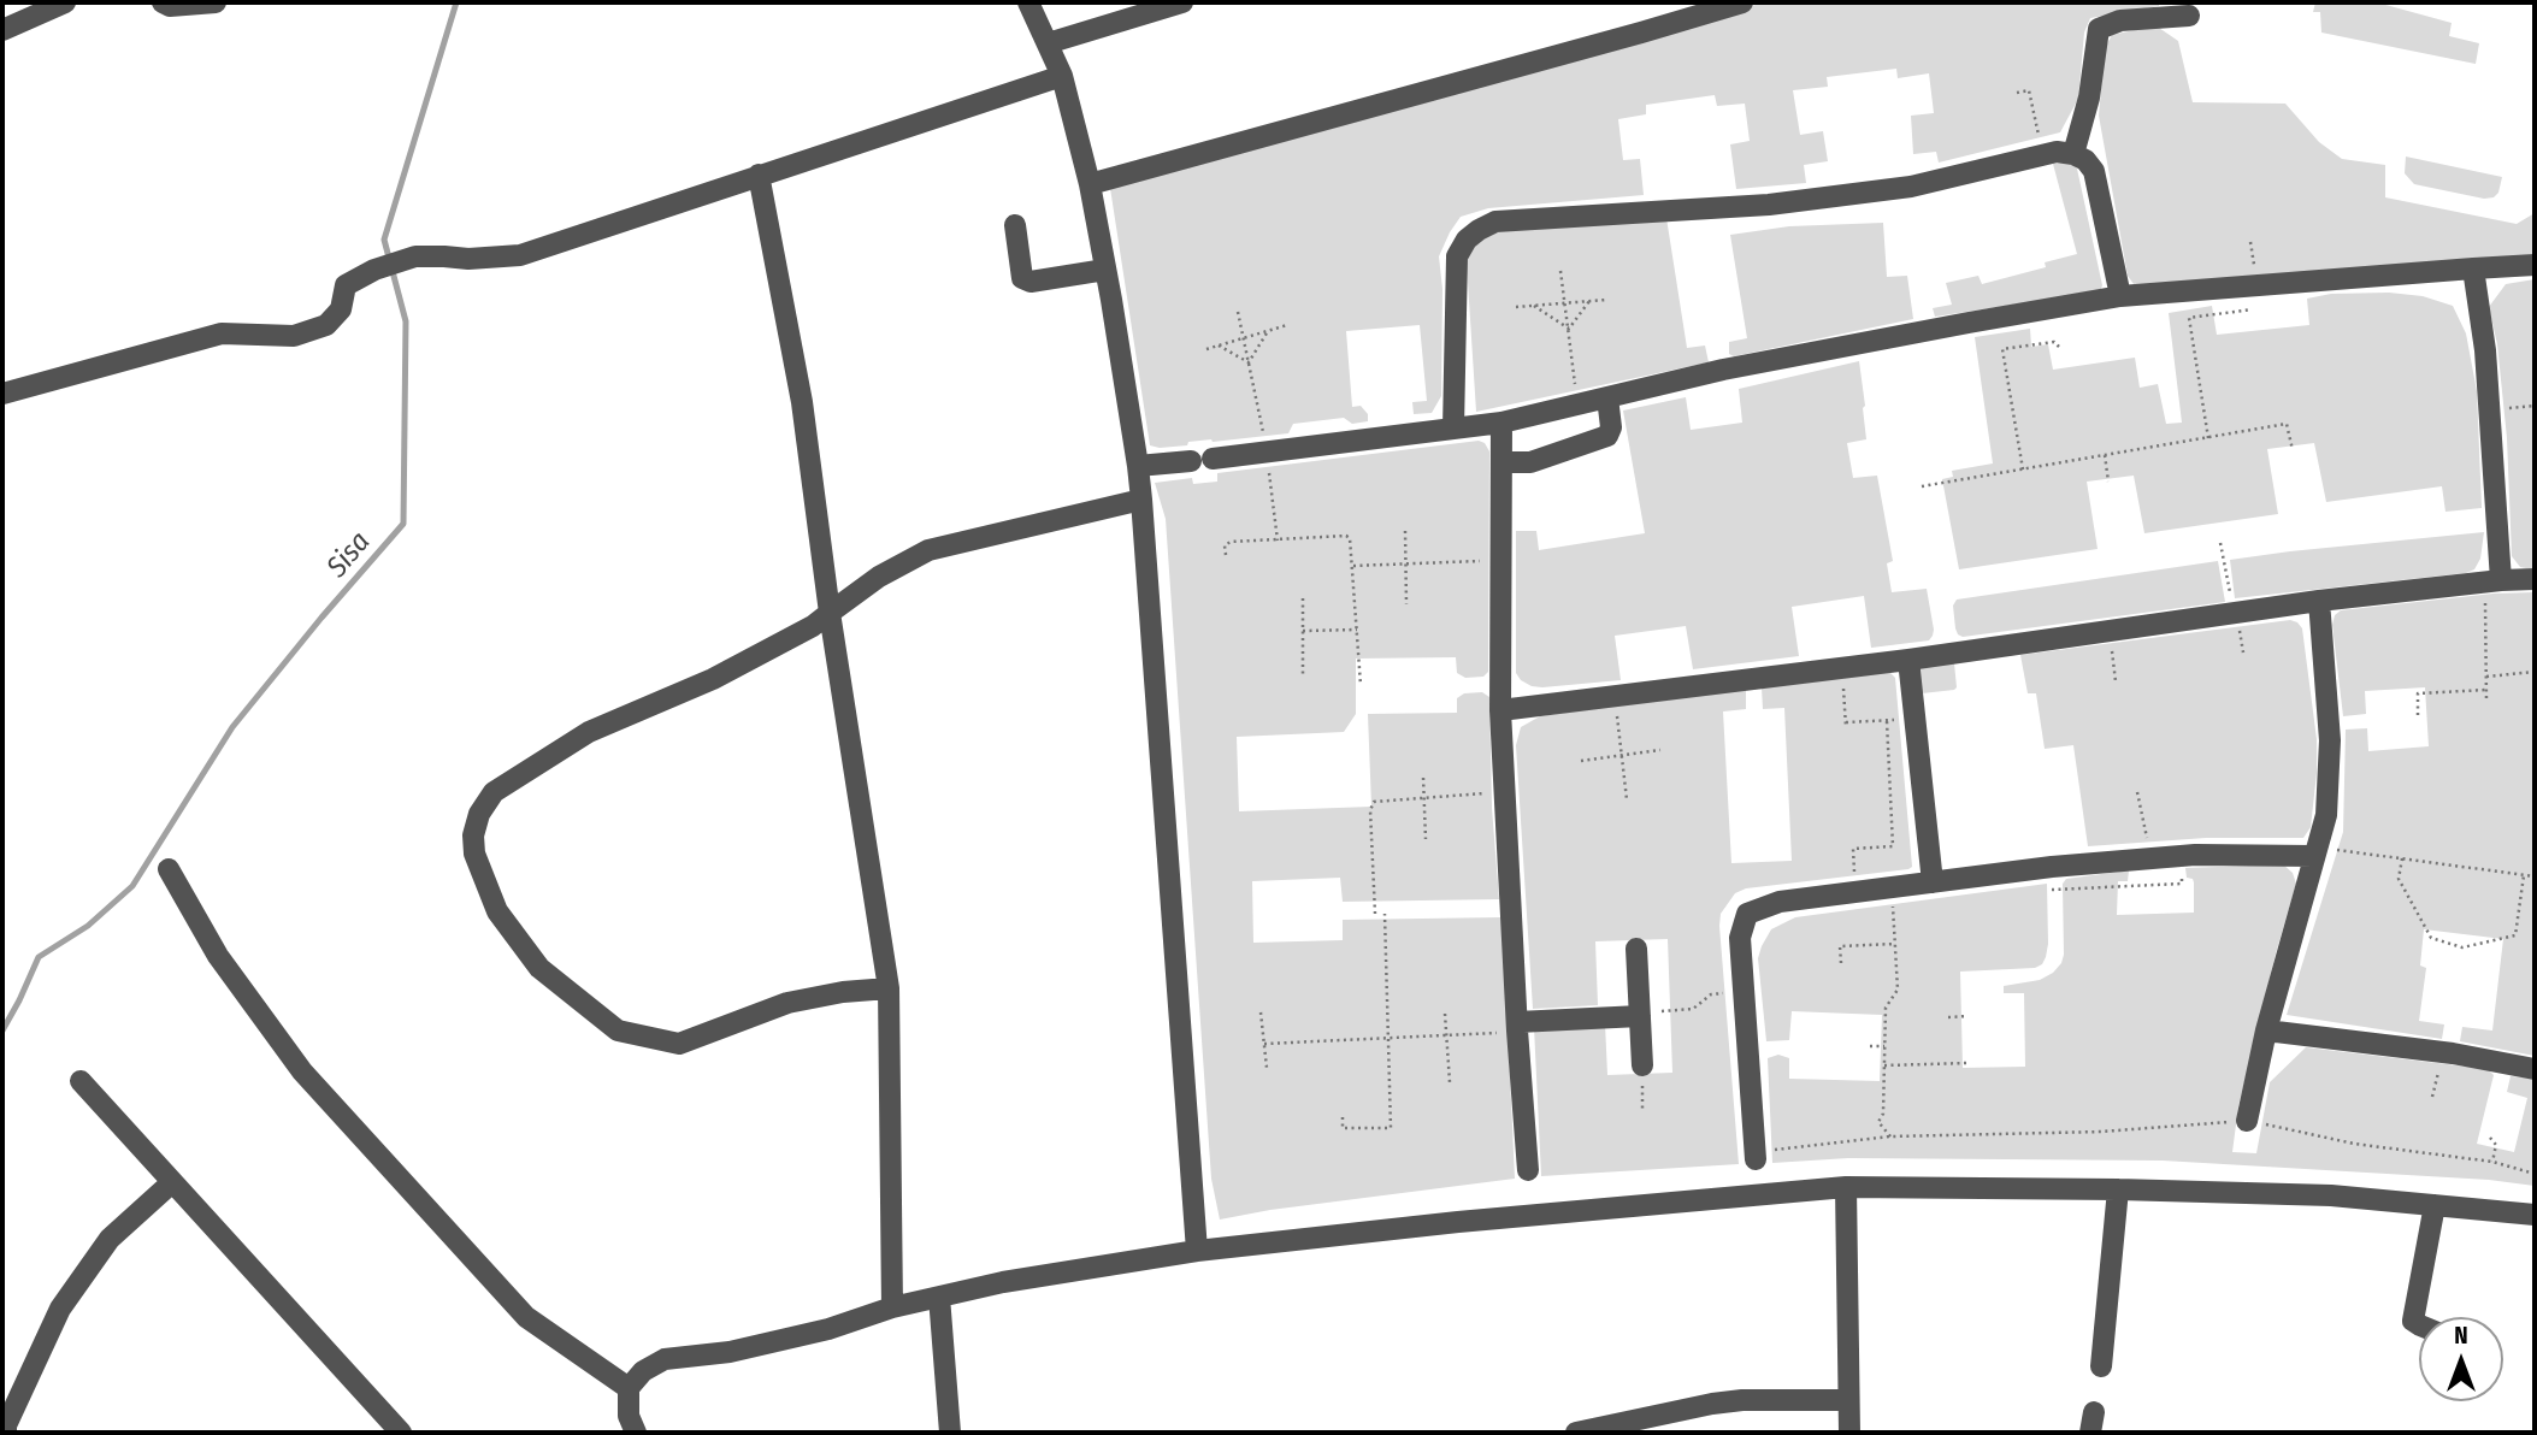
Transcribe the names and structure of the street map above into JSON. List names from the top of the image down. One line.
{"water":["Sisa"],"north":"top"}
